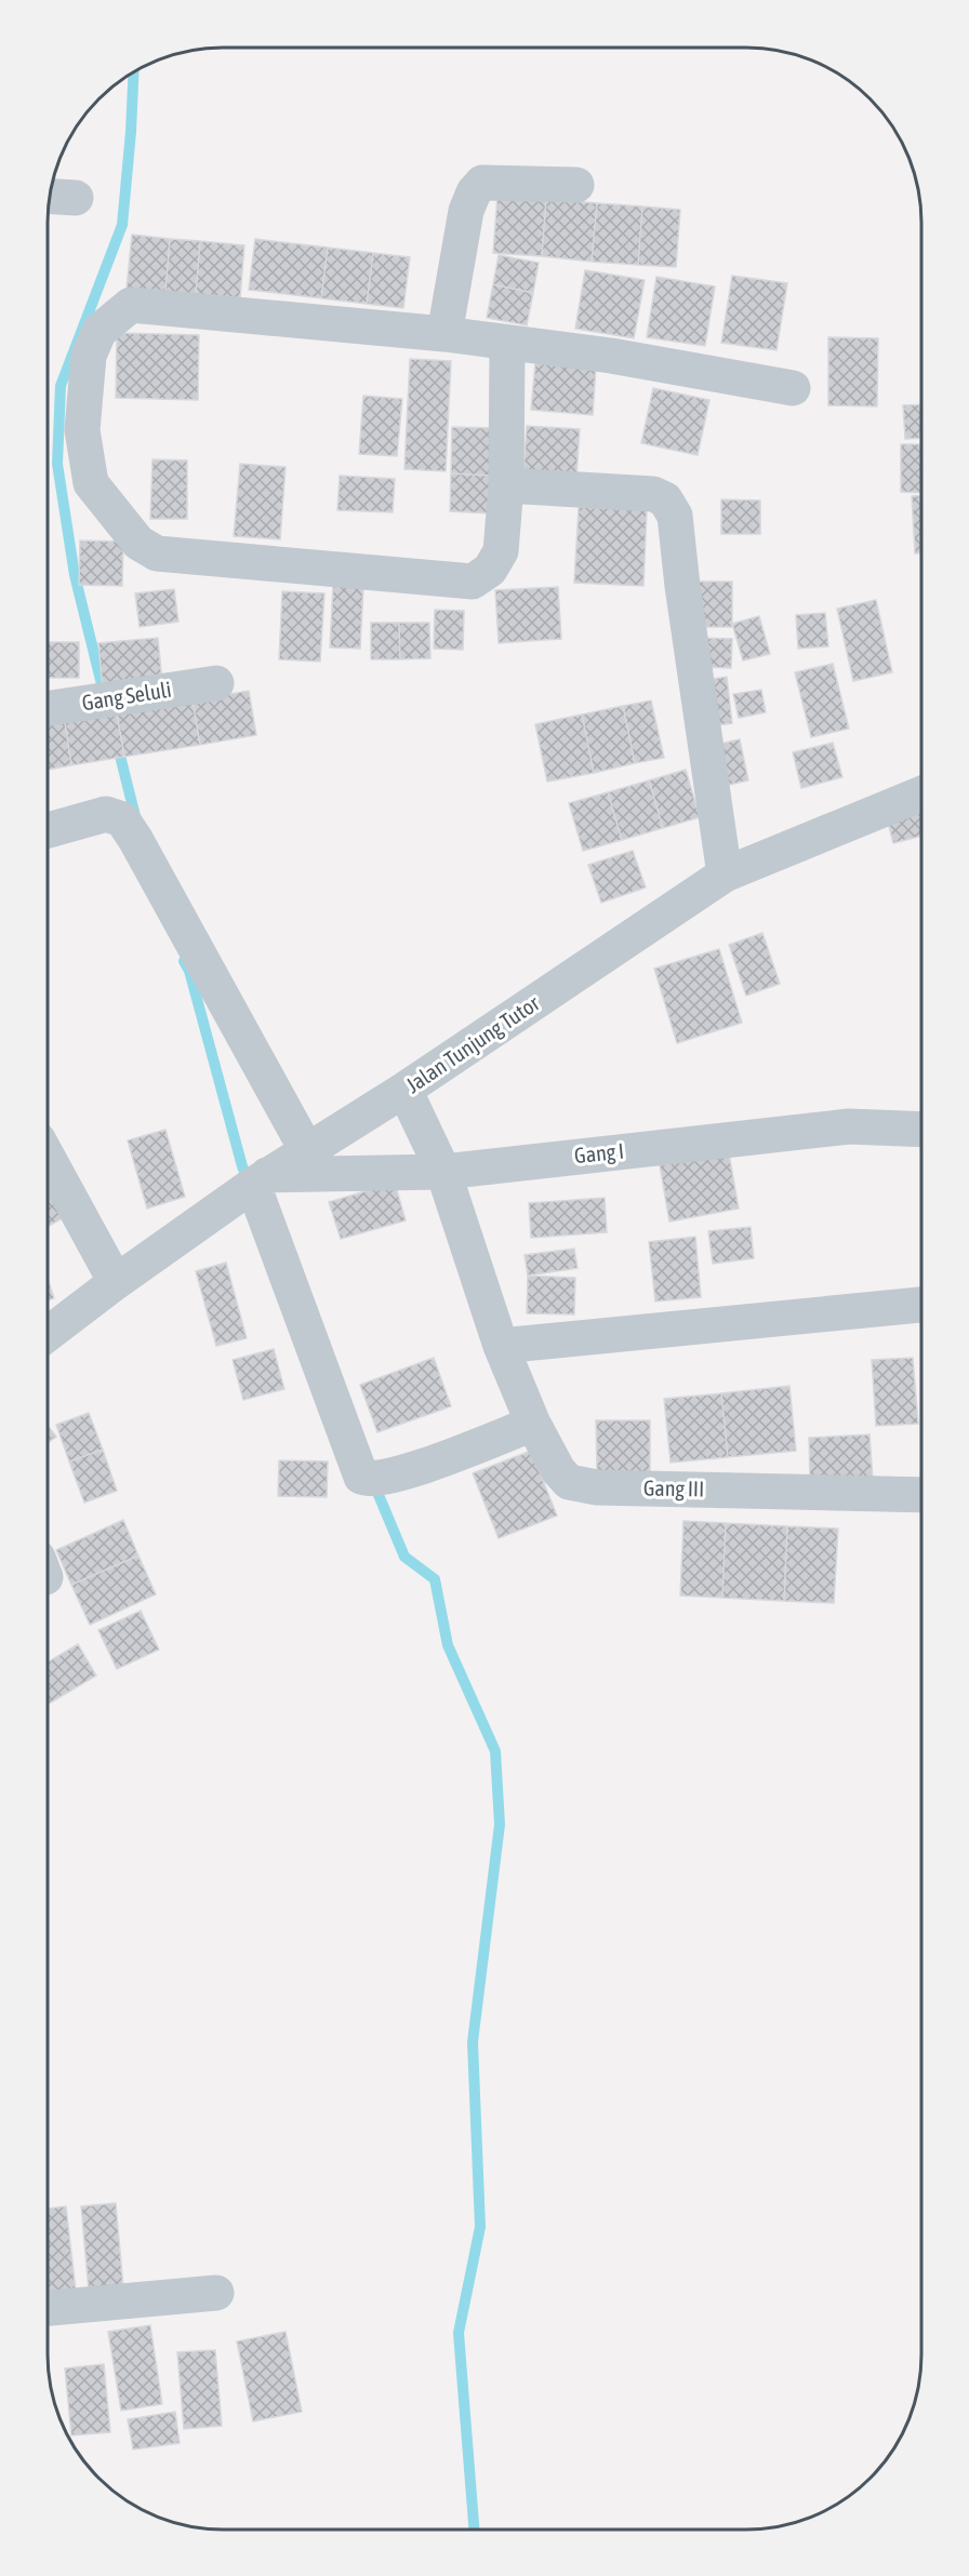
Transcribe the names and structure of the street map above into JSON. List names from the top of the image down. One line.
{"streets":{"street":["Gang Seluli","Jalan Tunjung Tutor","Gang I","Gang III"]},"crossings":[["Jalan Tunjung Tutor","Gang I"],["Jalan Tunjung Tutor","Gang III"],["Gang I","Gang III"]]}
